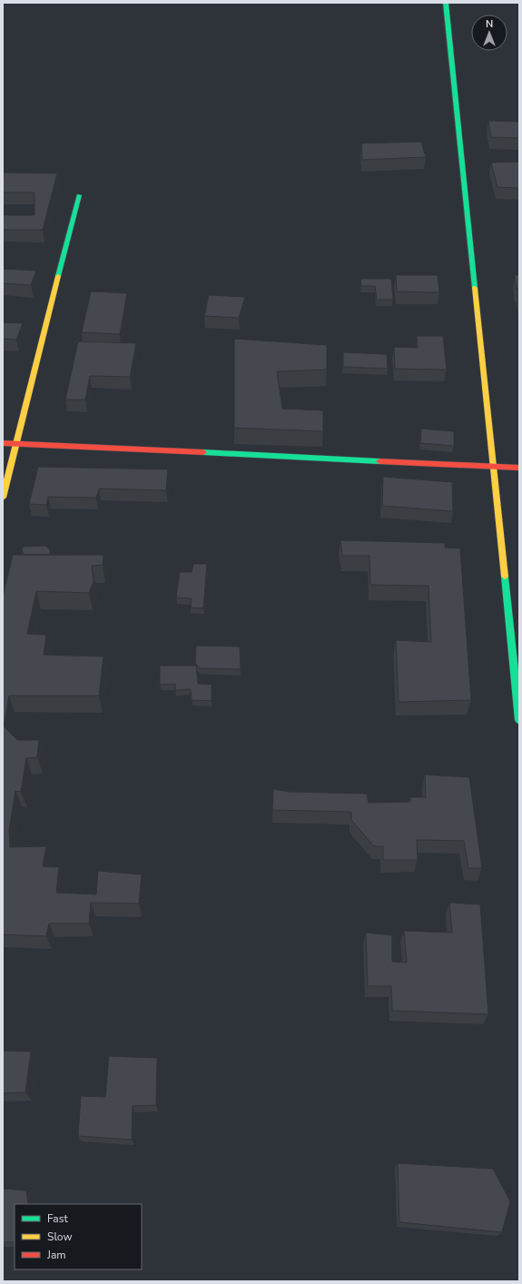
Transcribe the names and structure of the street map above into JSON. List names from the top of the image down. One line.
{"legend":["Fast","Slow","Jam"],"north":"top"}
